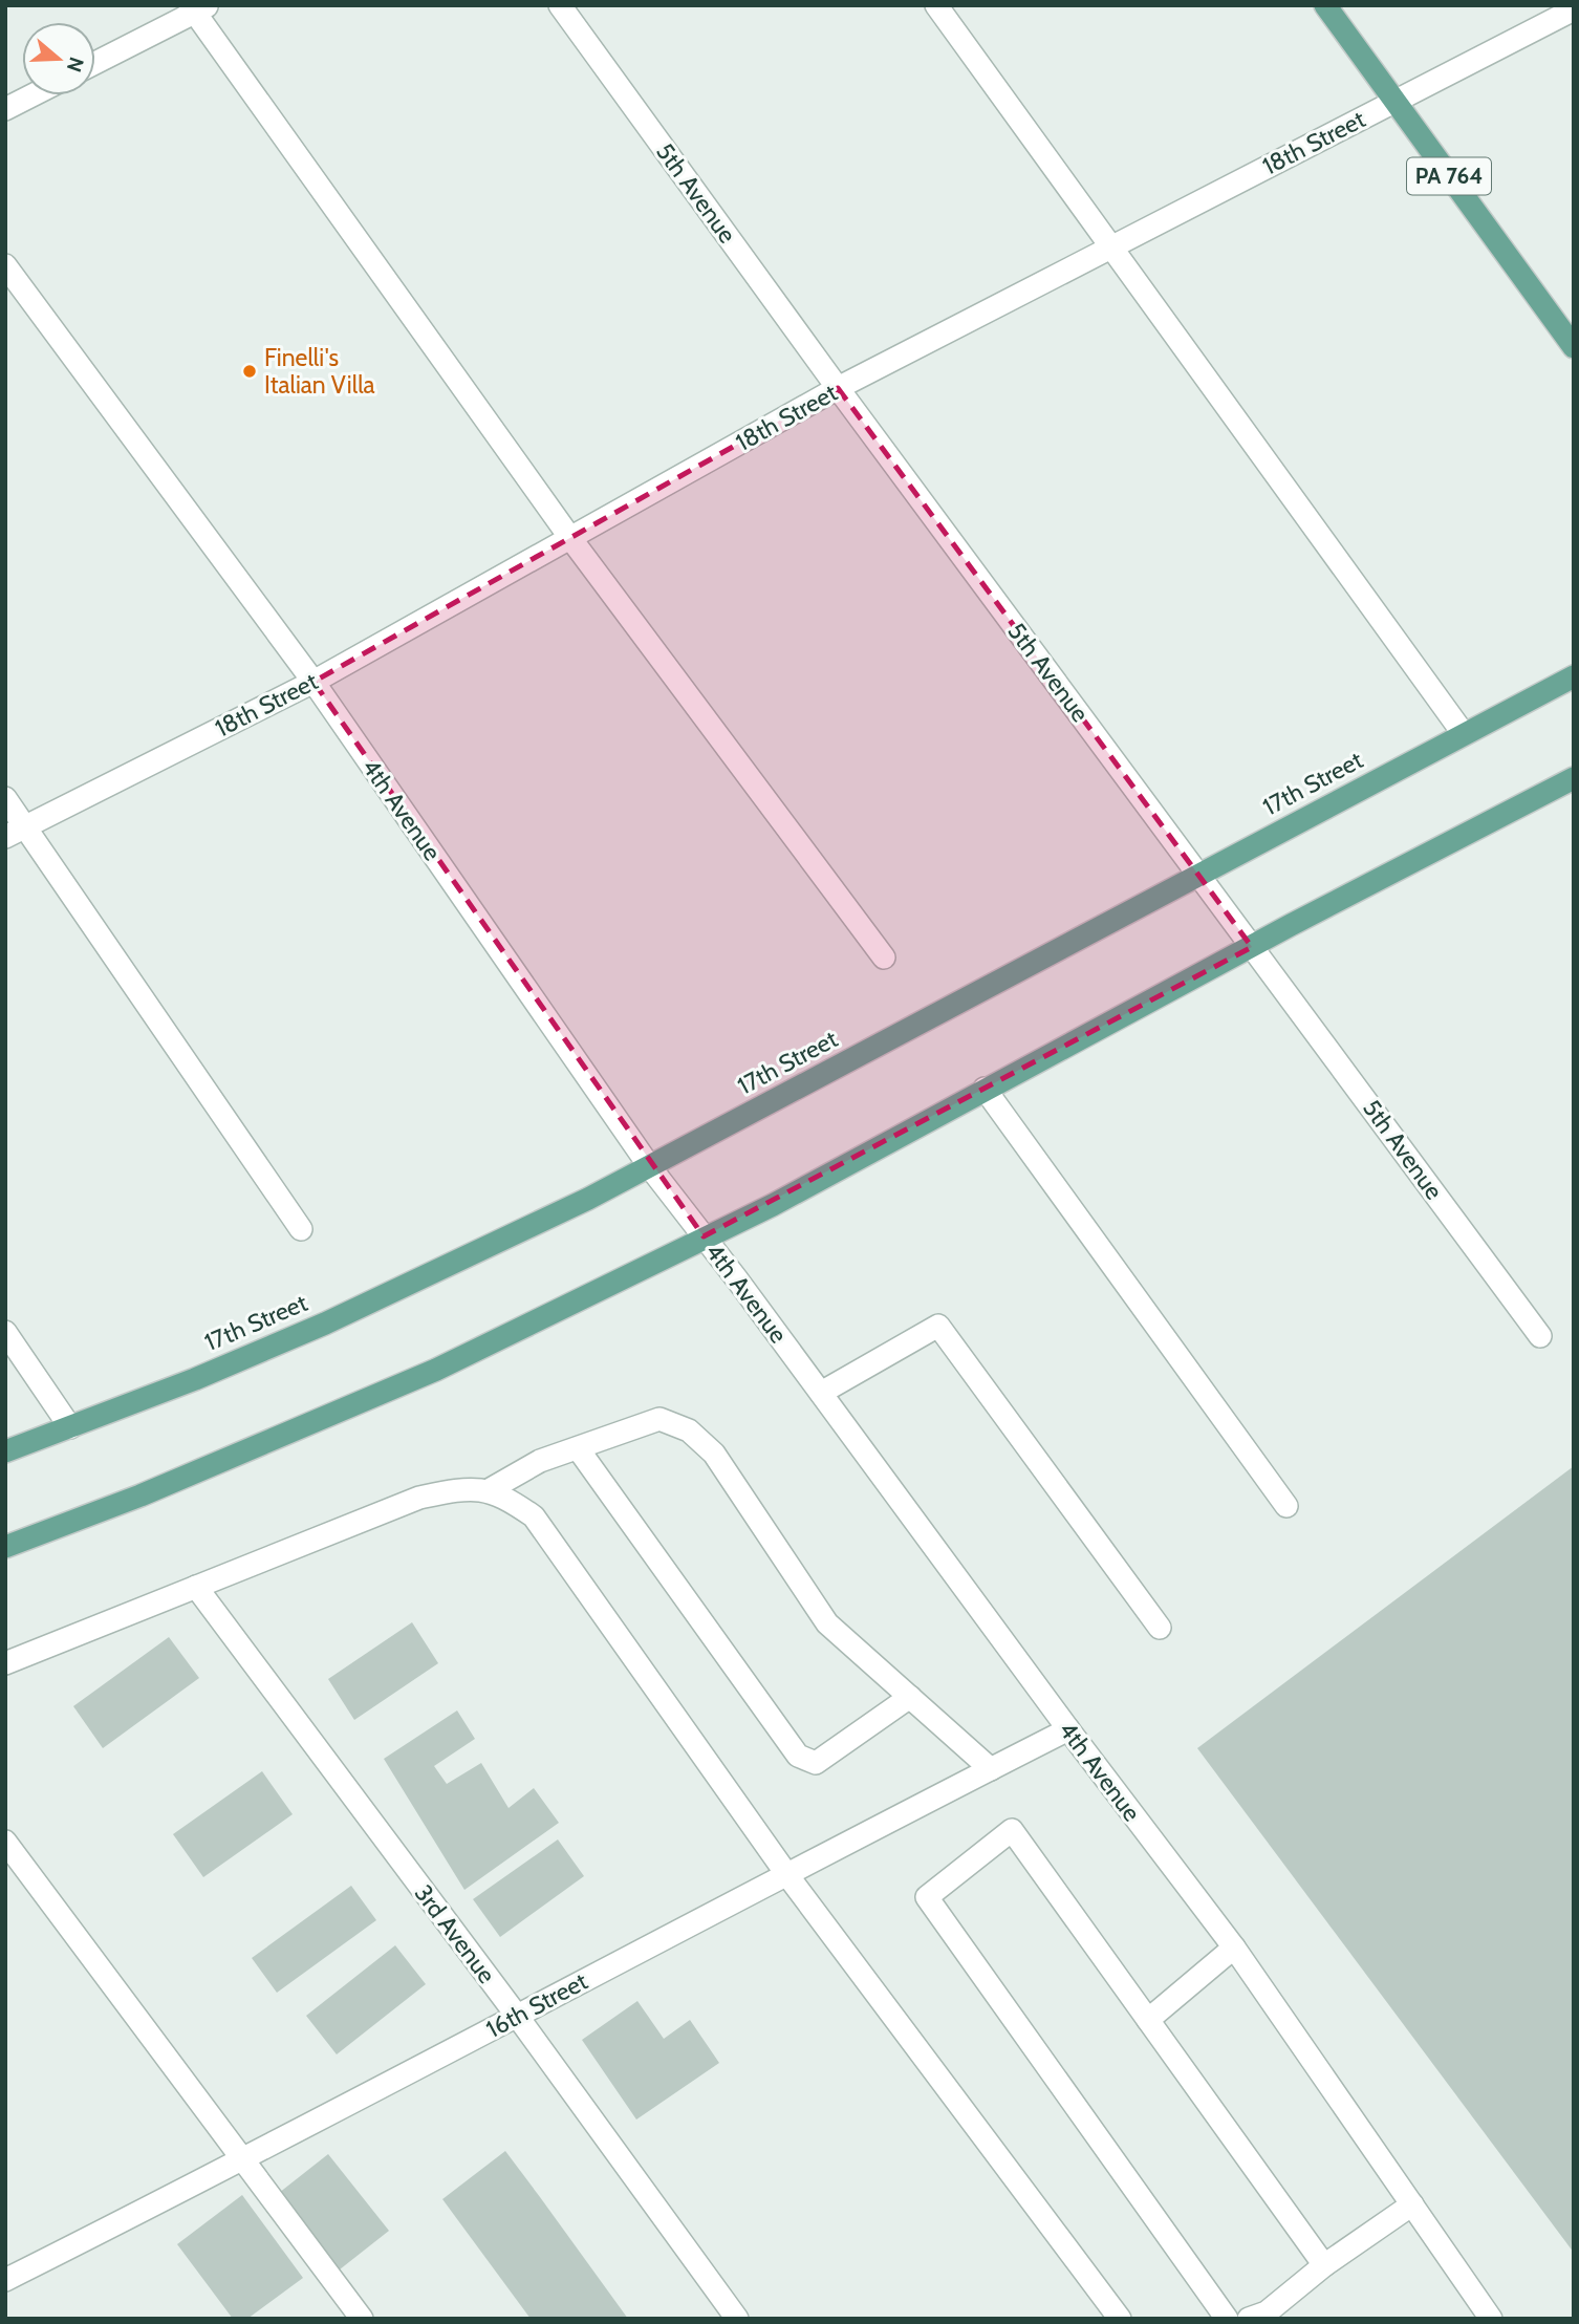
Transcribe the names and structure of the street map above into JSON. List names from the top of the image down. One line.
{"streets":{"main road":["PA 764","17th Street"],"street":["18th Street","5th Avenue","4th Avenue","3rd Avenue","16th Street"]},"crossings":[["18th Street","PA 764"],["18th Street","5th Avenue"],["18th Street","4th Avenue"],["5th Avenue","17th Street"],["17th Street","4th Avenue"],["4th Avenue","16th Street"],["3rd Avenue","16th Street"]],"places":["Finelli's Italian Villa"],"north":"right"}
